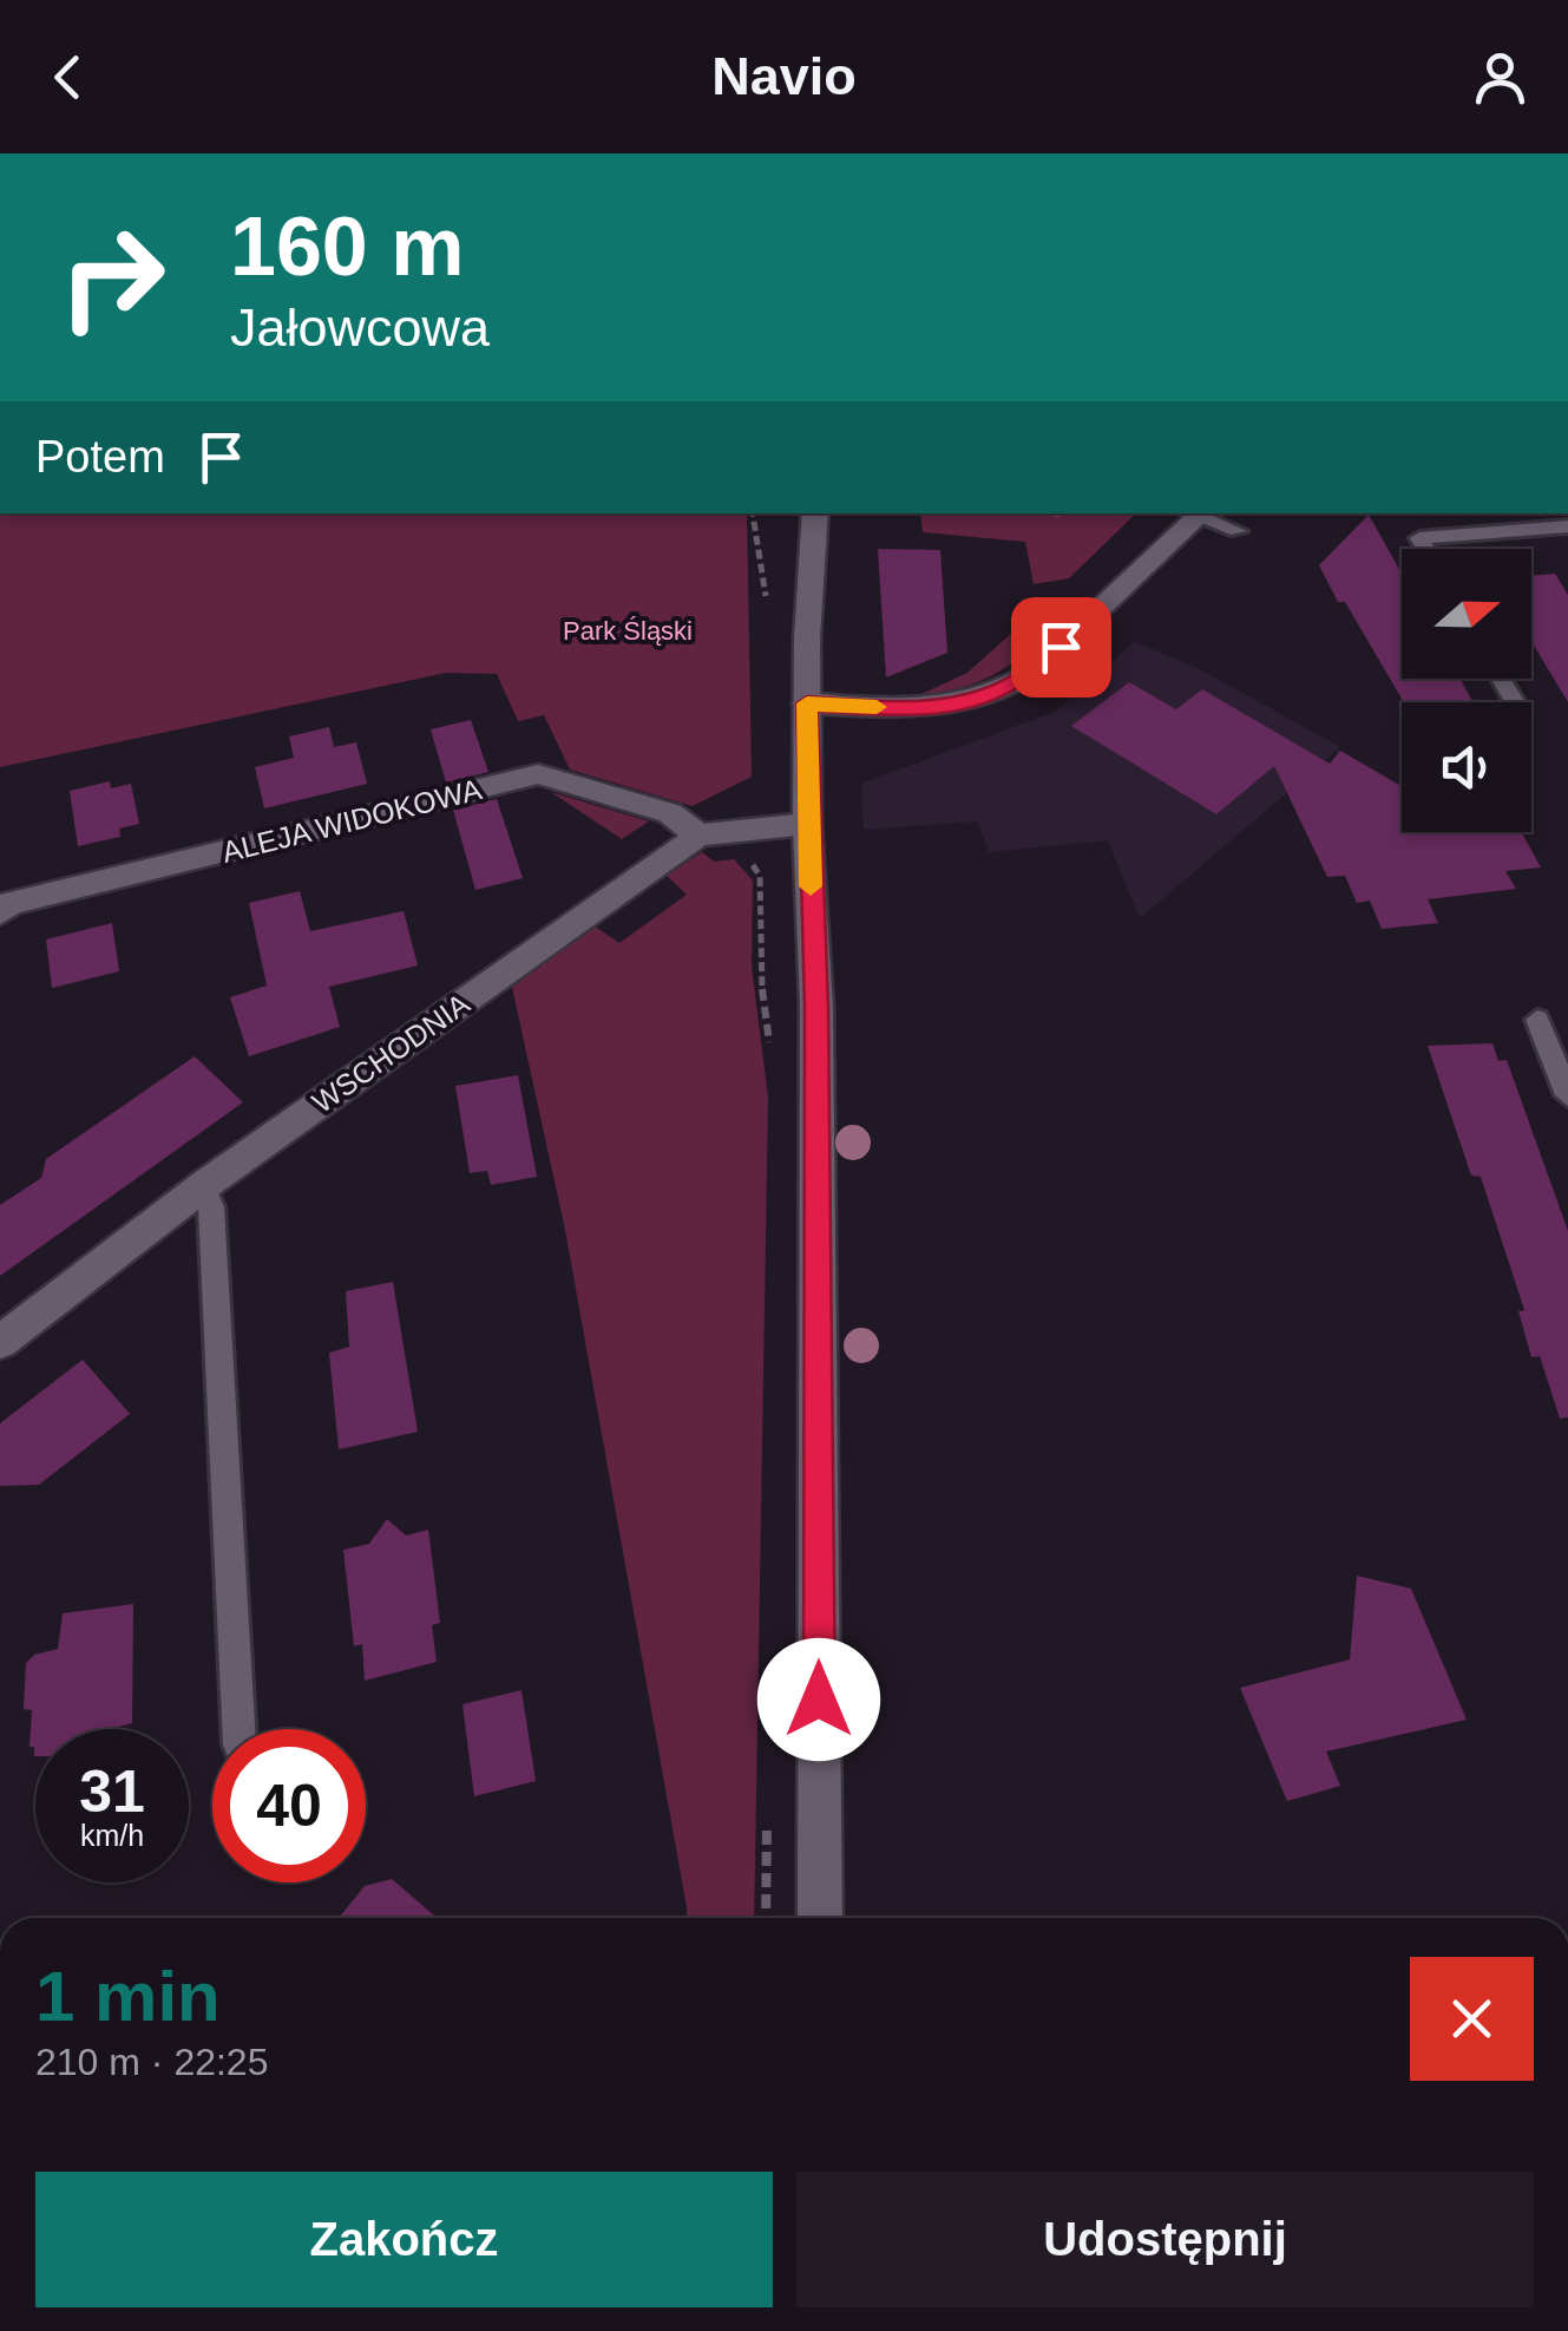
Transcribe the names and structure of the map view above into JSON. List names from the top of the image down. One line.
{"streets":{"street":["ALEJA WIDOKOWA","WSCHODNIA"]},"crossings":[["ALEJA WIDOKOWA","WSCHODNIA"]],"parks":["Park Śląski"],"north":"right","page":{"header":"Navio","turn":["160 m","Jałowcowa"],"then":"Potem","speed":"31 km/h","limit":"40","heading":["1 min","210 m · 22:25"],"buttons":["Zakończ","Udostępnij"]}}
